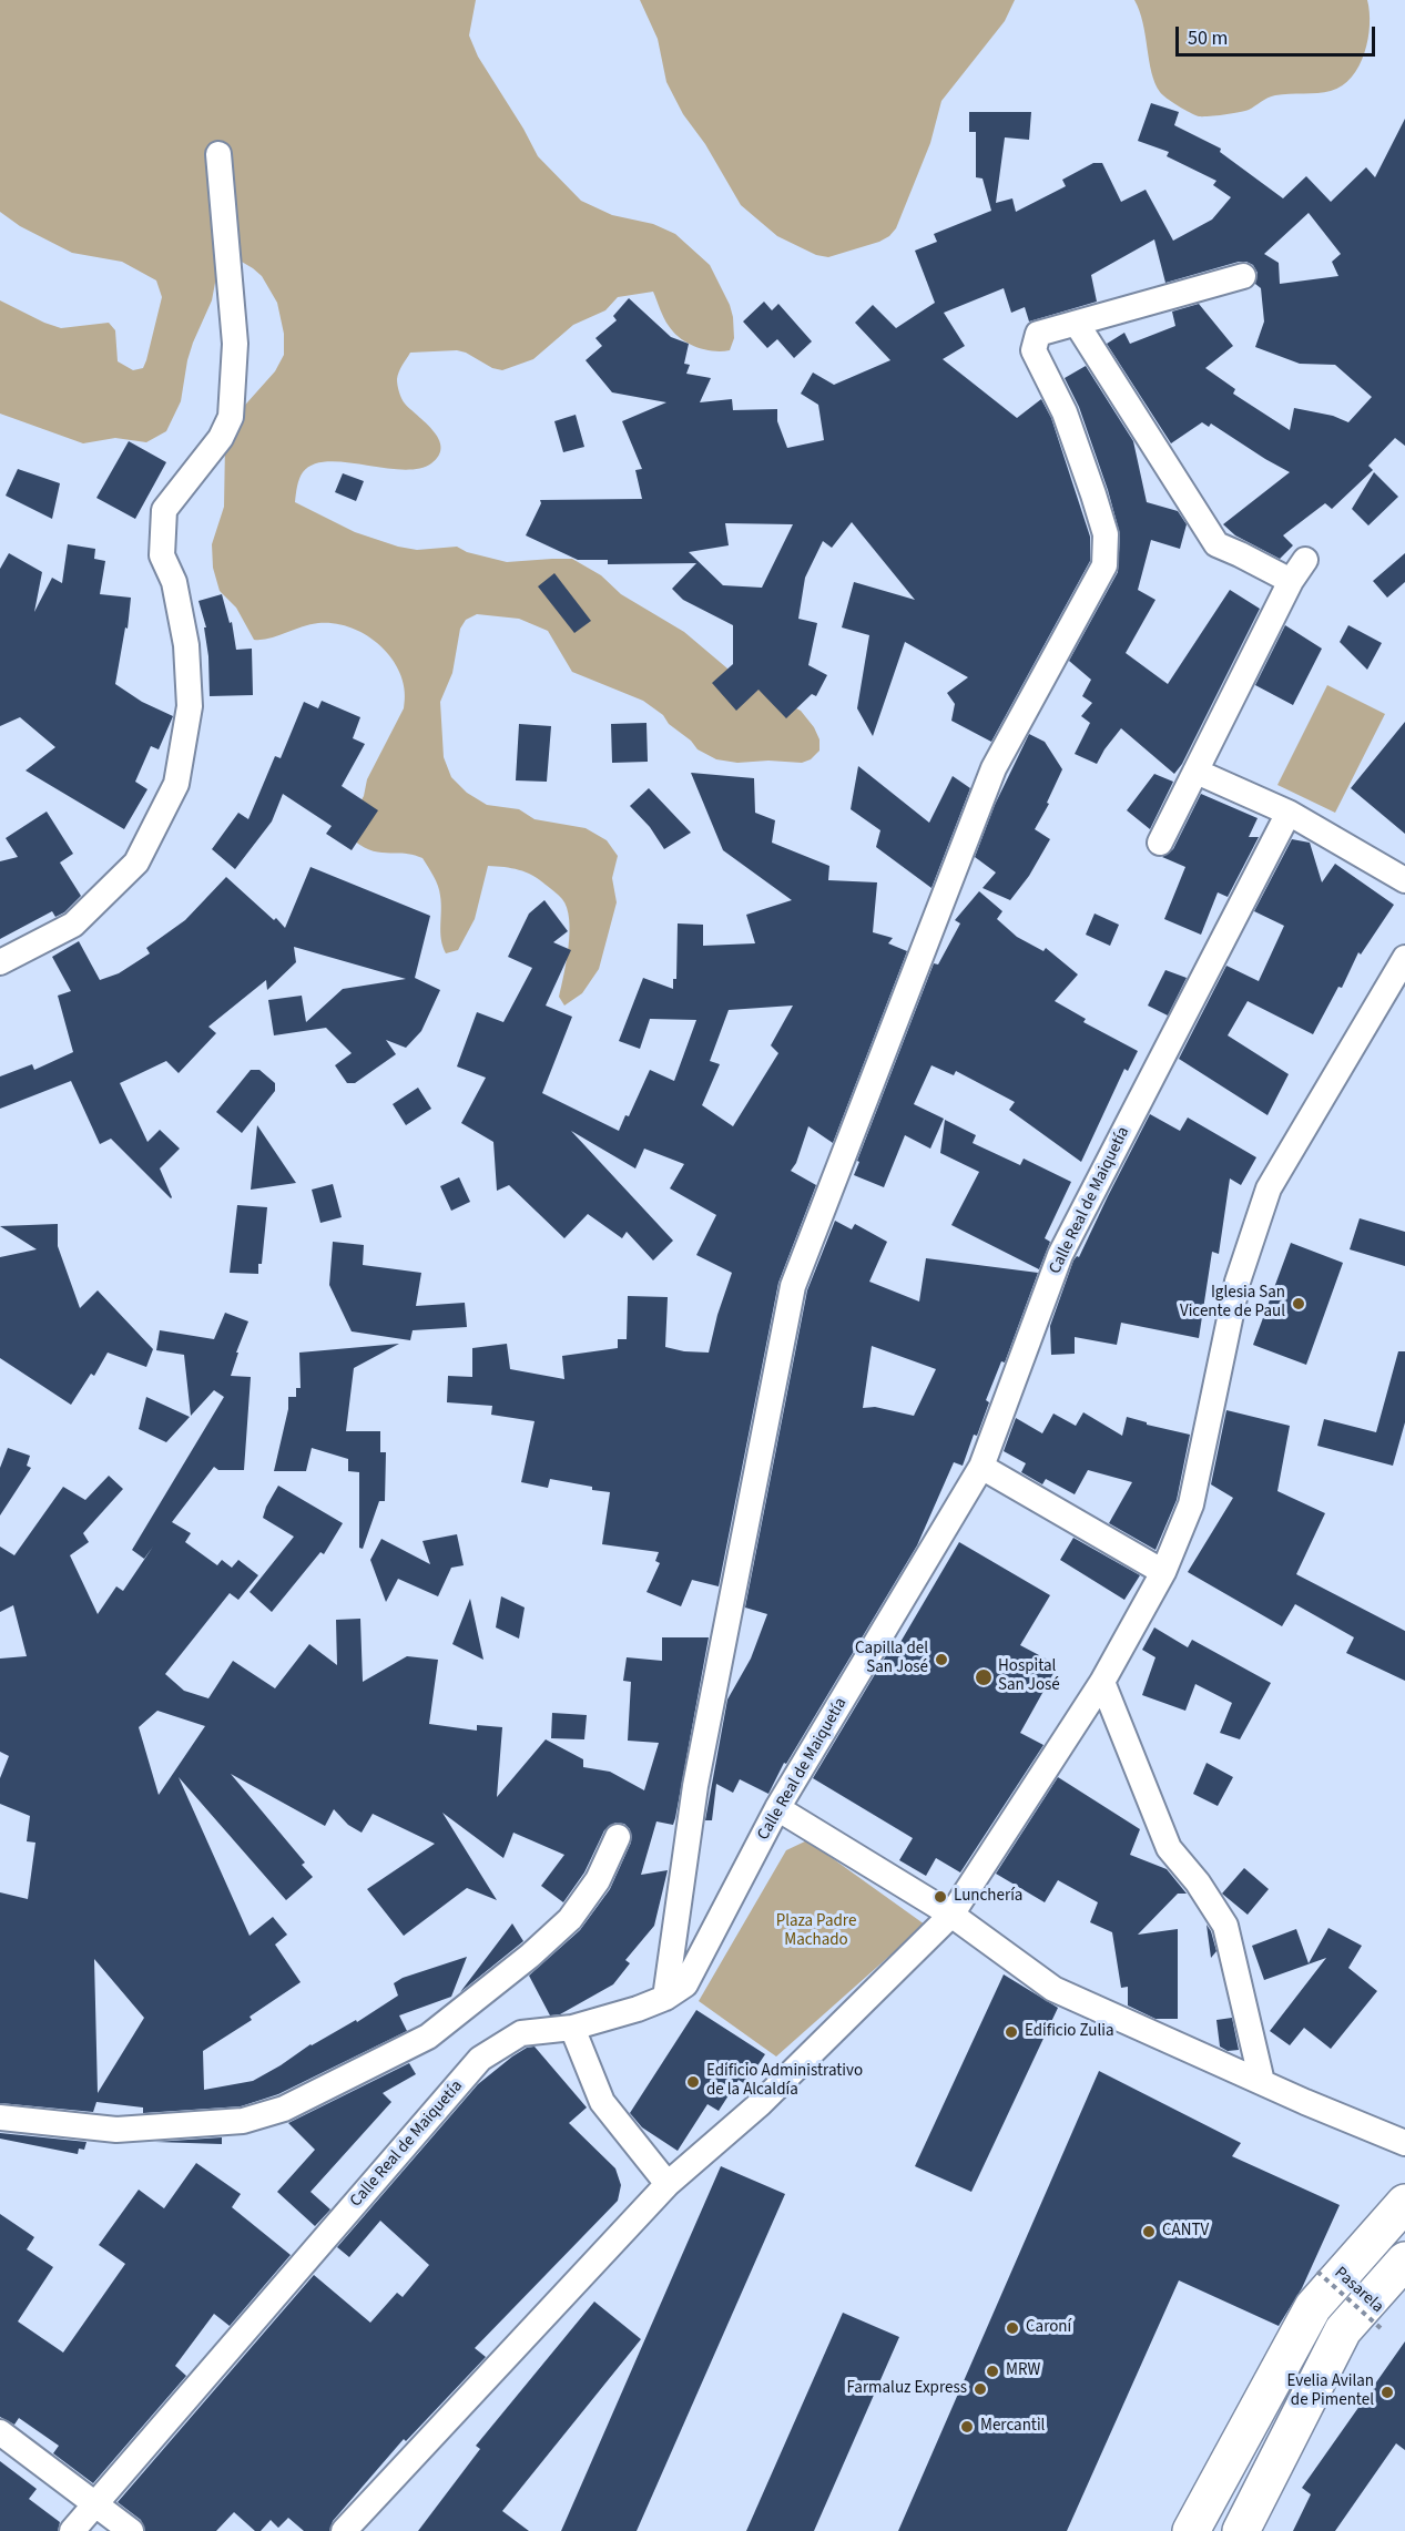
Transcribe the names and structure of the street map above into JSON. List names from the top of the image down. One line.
{"streets":{"street":["Calle Real de Maiquetía"],"path":["Pasarela"]},"parks":["Plaza Padre Machado"],"places":["Iglesia San Vicente de Paul","Capilla del San José","Hospital San José","Lunchería","Edificio Zulia","Edificio Administrativo de la Alcaldía","CANTV","Caroní","MRW","Farmaluz Express","Evelia Avilan de Pimentel","Mercantil"],"scale_bar":"50 m"}
